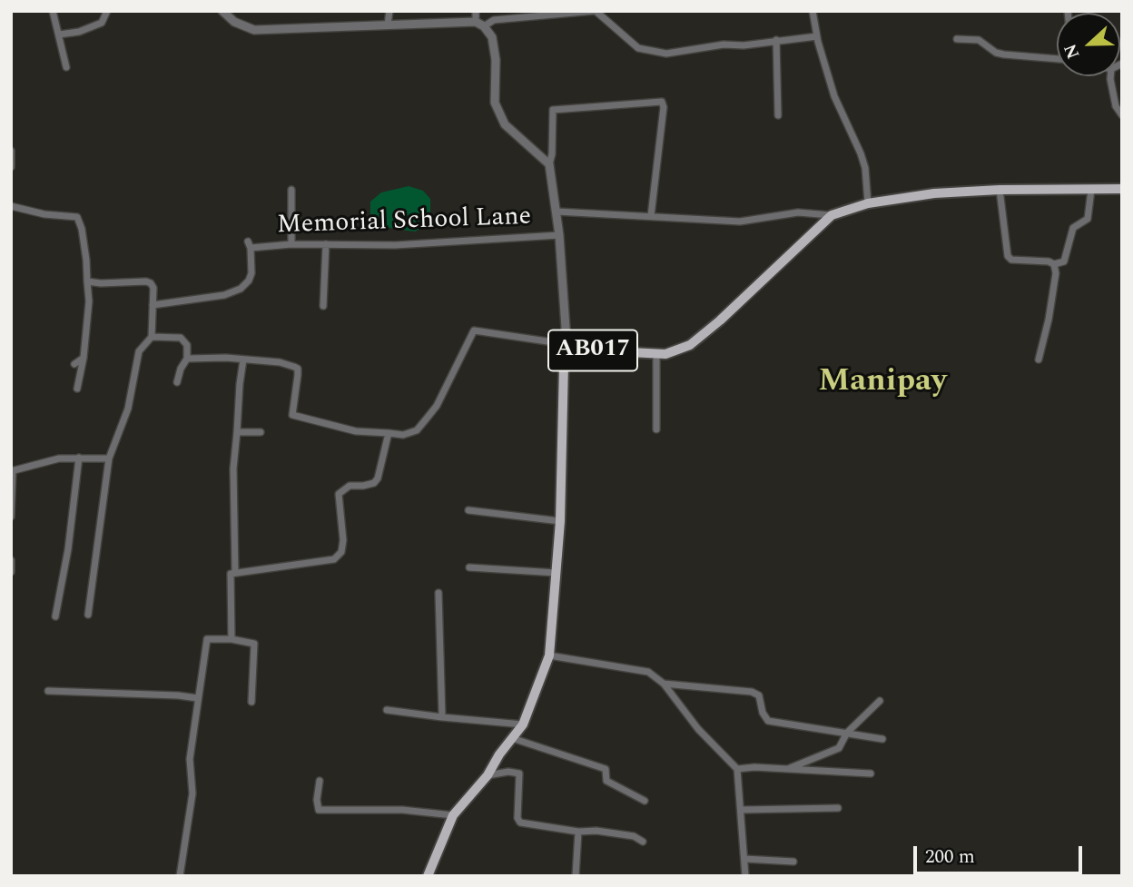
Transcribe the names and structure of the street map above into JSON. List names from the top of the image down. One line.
{"streets":{"main road":["AB017"],"street":["Memorial School Lane"]},"districts":["Manipay"],"scale_bar":"200 m","north":"left"}
